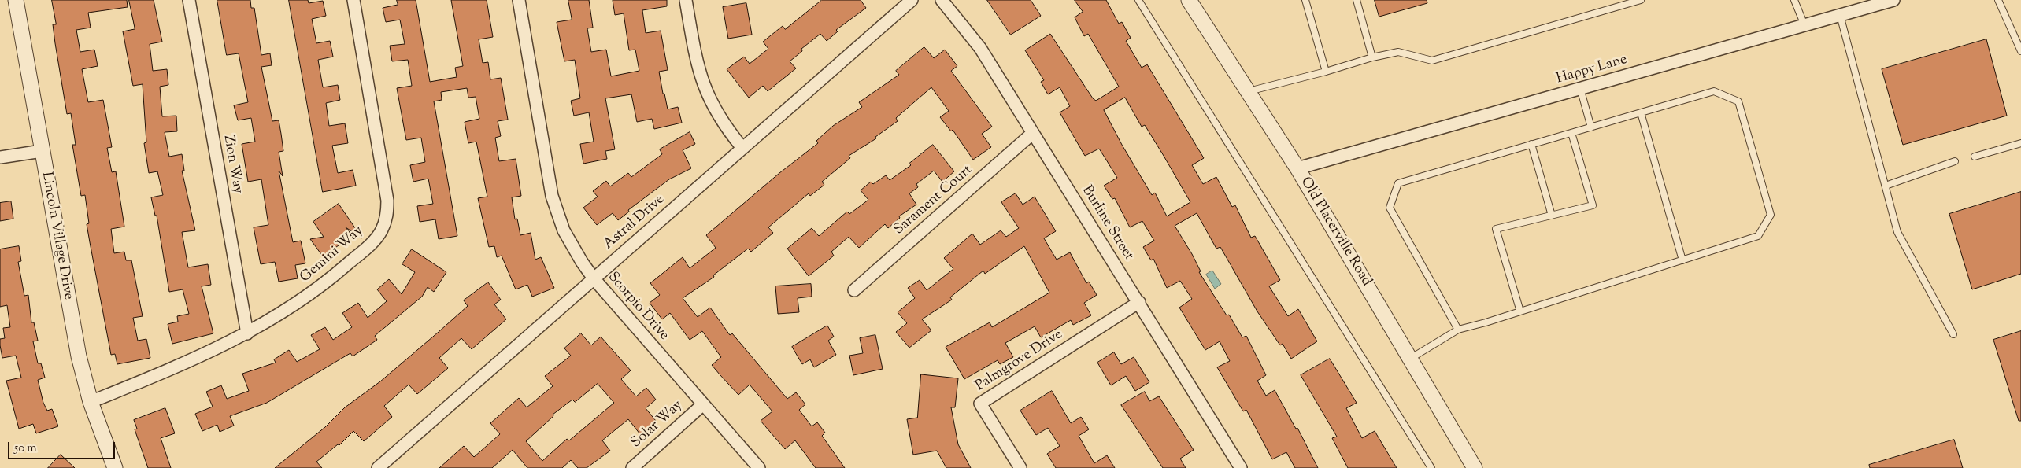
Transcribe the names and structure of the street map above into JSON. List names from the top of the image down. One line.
{"streets":{"street":["Happy Lane","Zion Way","Sarament Court","Astral Drive","Burline Street","Old Placerville Road","Lincoln Village Drive","Gemini Way","Scorpio Drive","Palmgrove Drive","Solar Way"]},"crossings":[["Happy Lane","Old Placerville Road"],["Zion Way","Gemini Way"],["Sarament Court","Burline Street"],["Astral Drive","Scorpio Drive"],["Burline Street","Palmgrove Drive"],["Lincoln Village Drive","Gemini Way"],["Scorpio Drive","Solar Way"]],"scale_bar":"50 m"}
